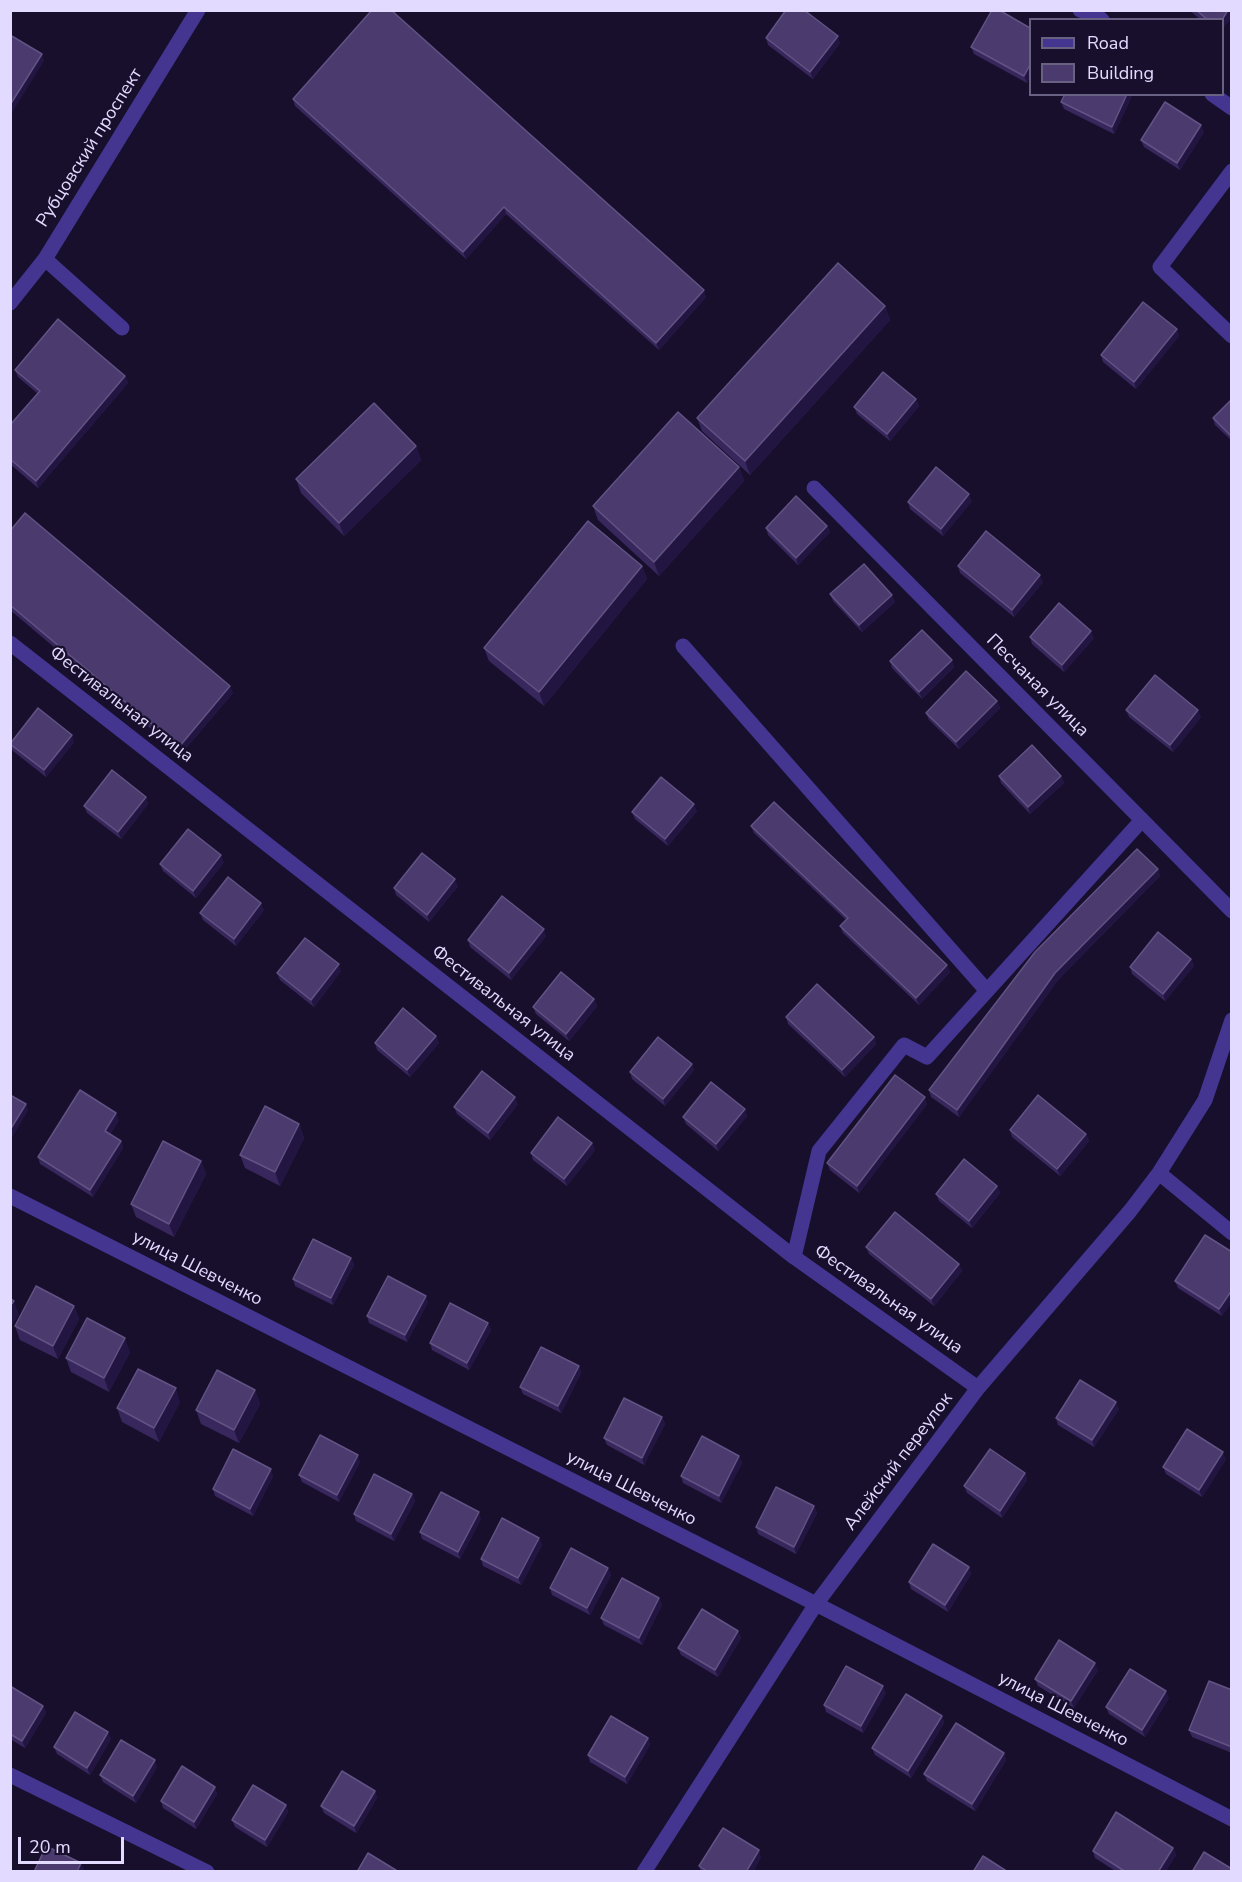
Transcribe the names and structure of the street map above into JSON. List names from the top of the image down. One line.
{"streets":{"street":["Рубцовский проспект","Песчаная улица","Фестивальная улица","улица Шевченко","Алейский переулок"]},"crossings":[["Фестивальная улица","Алейский переулок"],["улица Шевченко","Алейский переулок"]],"legend":["Road","Building"],"scale_bar":"20 m"}
